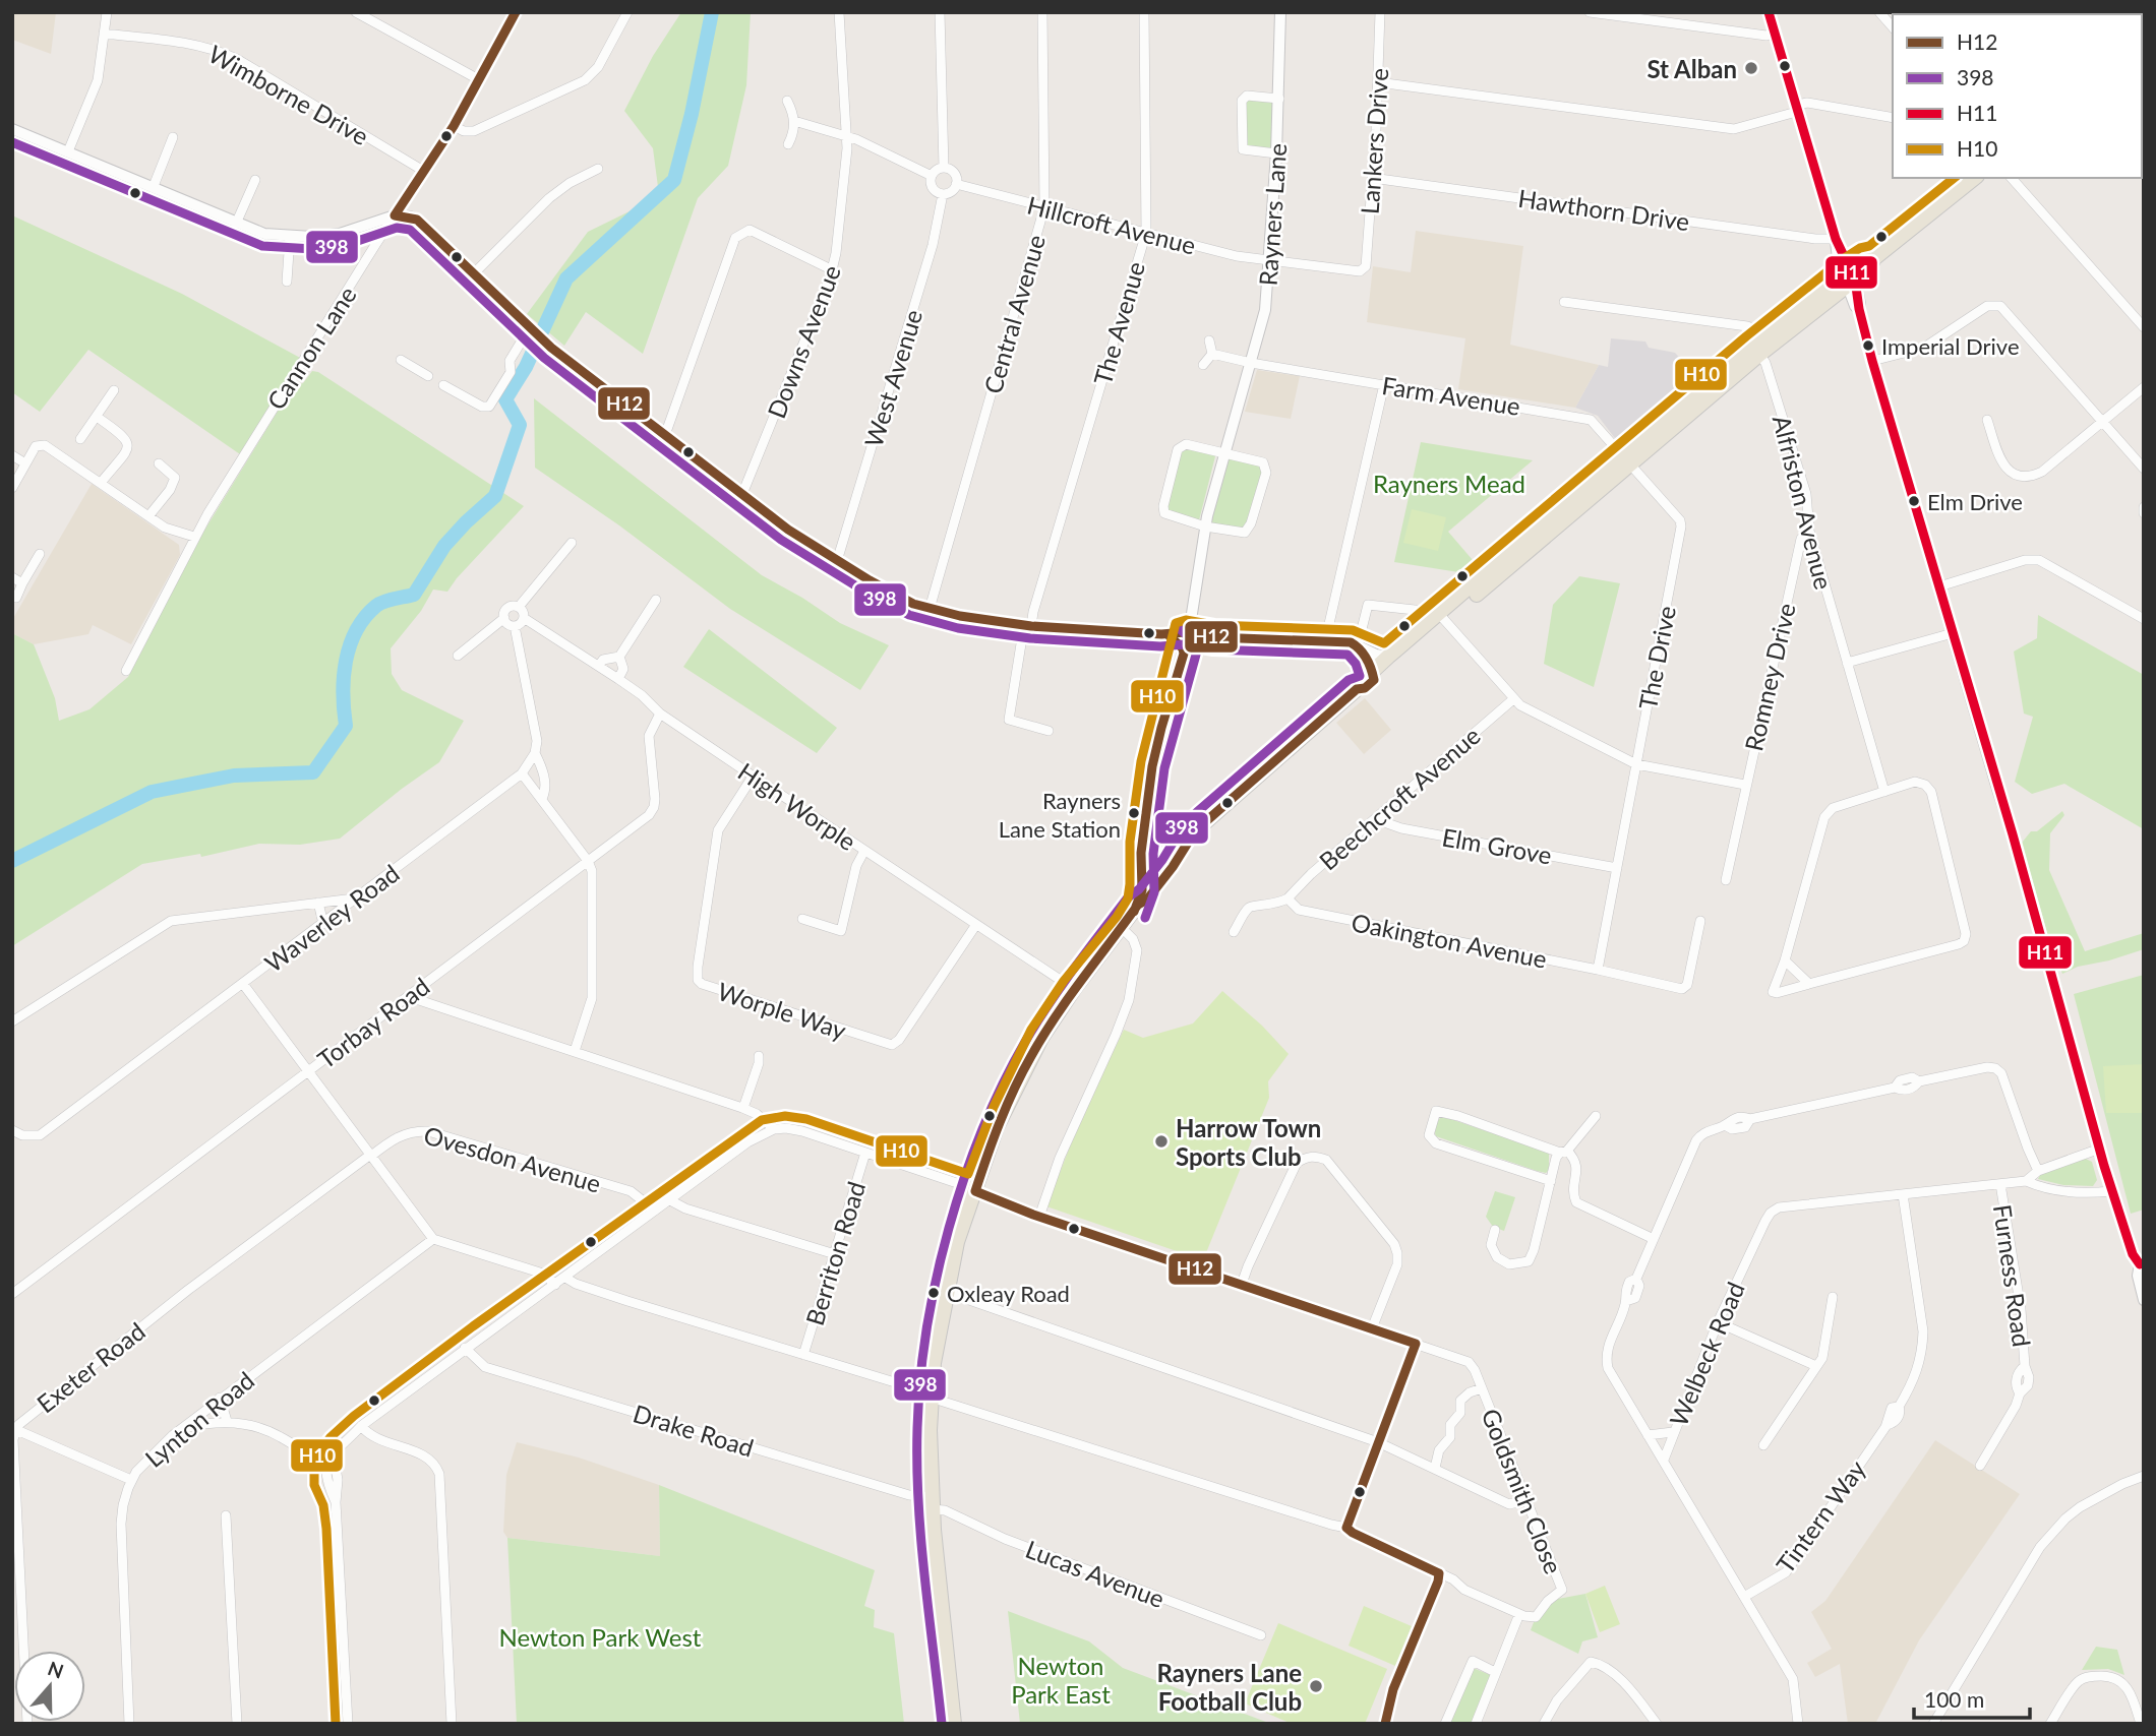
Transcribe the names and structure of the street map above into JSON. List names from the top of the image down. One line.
{"streets":{"street":["Wimborne Drive","Lankers Drive","Hawthorn Drive","Rayners Lane","Hillcroft Avenue","Central Avenue","The Avenue","Downs Avenue","Cannon Lane","West Avenue","Farm Avenue","Alfriston Avenue","The Drive","Romney Drive","Beechcroft Avenue","High Worple","Elm Grove","Waverley Road","Oakington Avenue","Worple Way","Torbay Road","Ovesdon Avenue","Berriton Road","Furness Road","Welbeck Road","Exeter Road","Lynton Road","Drake Road","Goldsmith Close","Tintern Way","Lucas Avenue"]},"crossings":[["Wimborne Drive","Cannon Lane"],["Lankers Drive","Hawthorn Drive"],["Lankers Drive","Hillcroft Avenue"],["Rayners Lane","Hillcroft Avenue"],["Rayners Lane","Farm Avenue"],["Hillcroft Avenue","Central Avenue"],["Hillcroft Avenue","The Avenue"],["Hillcroft Avenue","West Avenue"],["Farm Avenue","The Drive"],["Alfriston Avenue","Romney Drive"],["The Drive","Elm Grove"],["The Drive","Oakington Avenue"],["Beechcroft Avenue","Elm Grove"],["Beechcroft Avenue","Oakington Avenue"],["High Worple","Worple Way"],["High Worple","Torbay Road"],["Ovesdon Avenue","Exeter Road"],["Furness Road","Welbeck Road"],["Welbeck Road","Tintern Way"],["Drake Road","Lucas Avenue"]],"parks":["Rayners Mead","Newton Park West","Newton Park East"],"places":["St Alban","Imperial Drive","Elm Drive","Rayners Lane Station","Harrow Town Sports Club","Oxleay Road","Rayners Lane Football Club"],"lines":["transit line H12","transit line H11","transit line 398","transit line H10"],"legend":["H12","398","H11","H10"],"scale_bar":"100 m","north":"top"}
